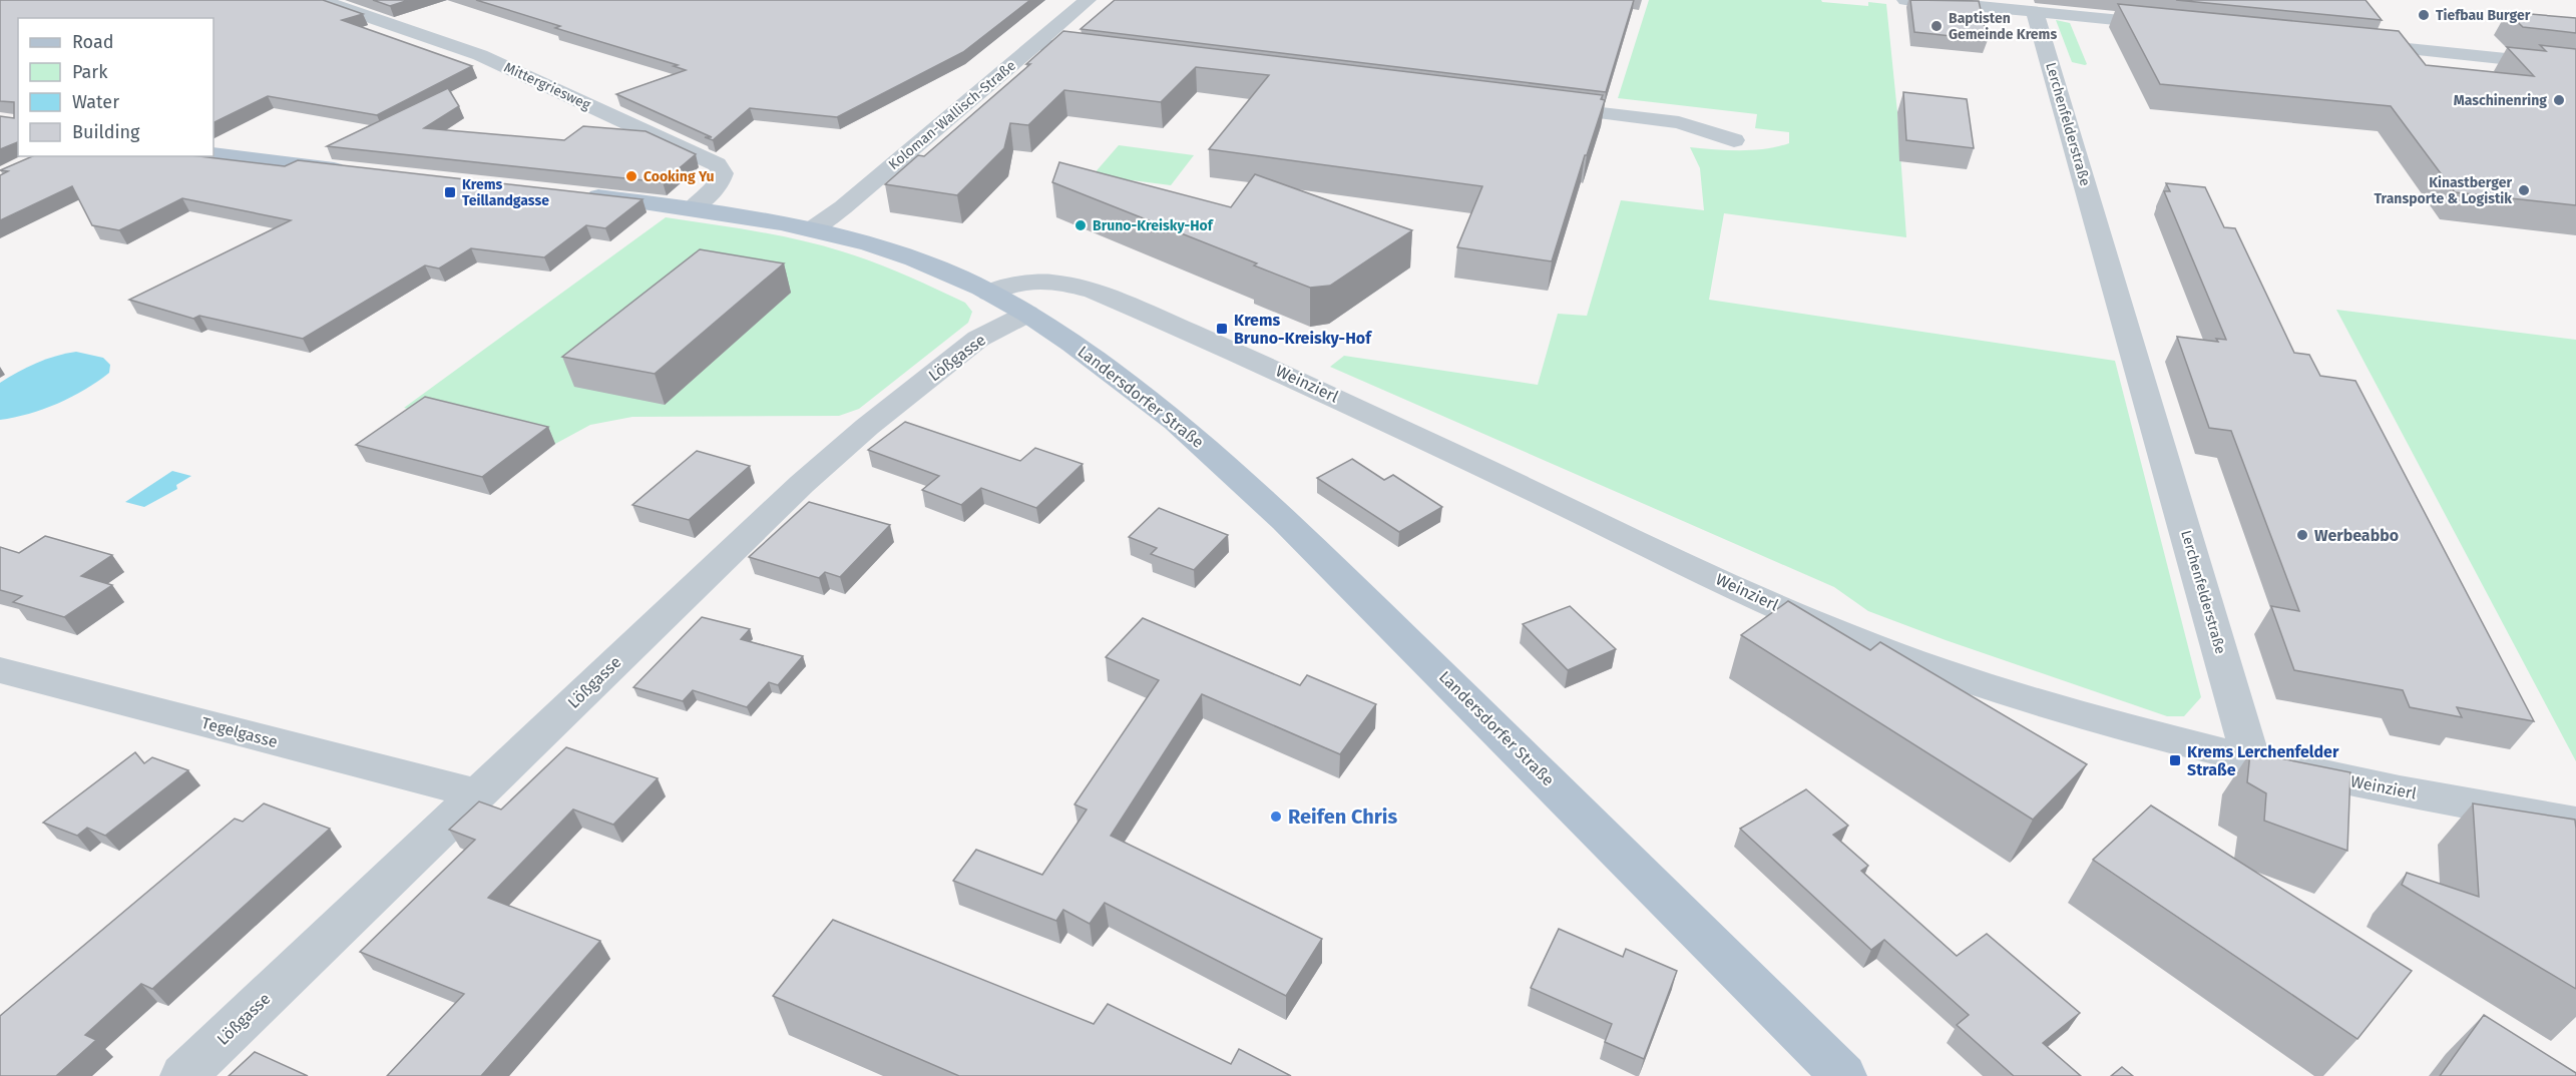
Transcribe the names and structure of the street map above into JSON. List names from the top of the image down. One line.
{"streets":{"main road":["Landersdorfer Straße"],"street":["Mittergriesweg","Koloman-Wallisch-Straße","Lerchenfelderstraße","Lößgasse","Weinzierl","Tegelgasse"]},"crossings":[["Mittergriesweg","Landersdorfer Straße"],["Koloman-Wallisch-Straße","Landersdorfer Straße"],["Lerchenfelderstraße","Weinzierl"],["Lößgasse","Landersdorfer Straße"],["Lößgasse","Tegelgasse"],["Weinzierl","Landersdorfer Straße"]],"places":{"other":["Tiefbau Burger","Baptisten Gemeinde Krems","Maschinenring","Cooking Yu","Kinastberger Transporte & Logistik","Bruno-Kreisky-Hof","Werbeabbo","Reifen Chris"],"transit":["Krems Teillandgasse","Krems Bruno-Kreisky-Hof","Krems Lerchenfelder Straße"]},"legend":["Road","Park","Water","Building"]}
